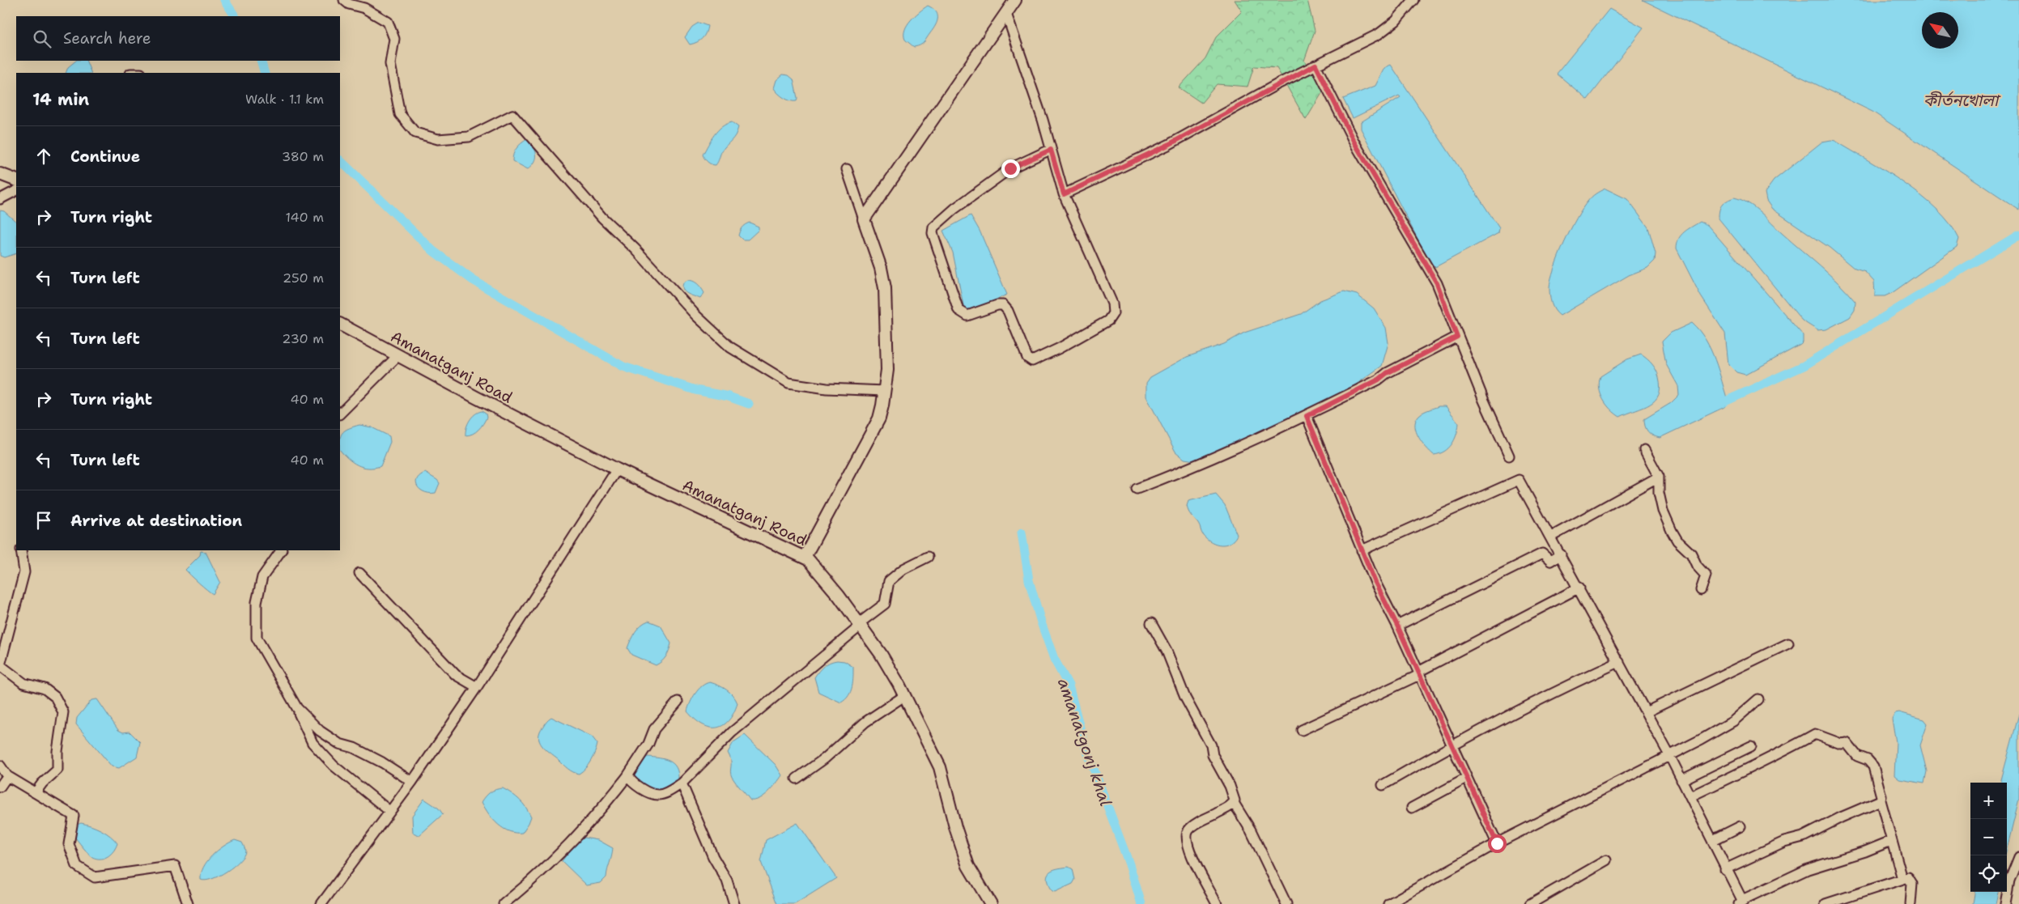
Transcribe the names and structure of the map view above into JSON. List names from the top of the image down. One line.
{"streets":{"main road":["Amanatganj Road"]},"water":["কীর্তনখোলা","amanatgonj khal"],"north":"top left","page":{"search":"Search here","heading":["14 min","Walk · 1.1 km"],"list":[["Continue","380 m"],["Turn right","140 m"],["Turn left","250 m"],["Turn left","230 m"],["Turn right","40 m"],["Turn left","40 m"],"Arrive at destination"],"map_buttons":["+","−"]}}
